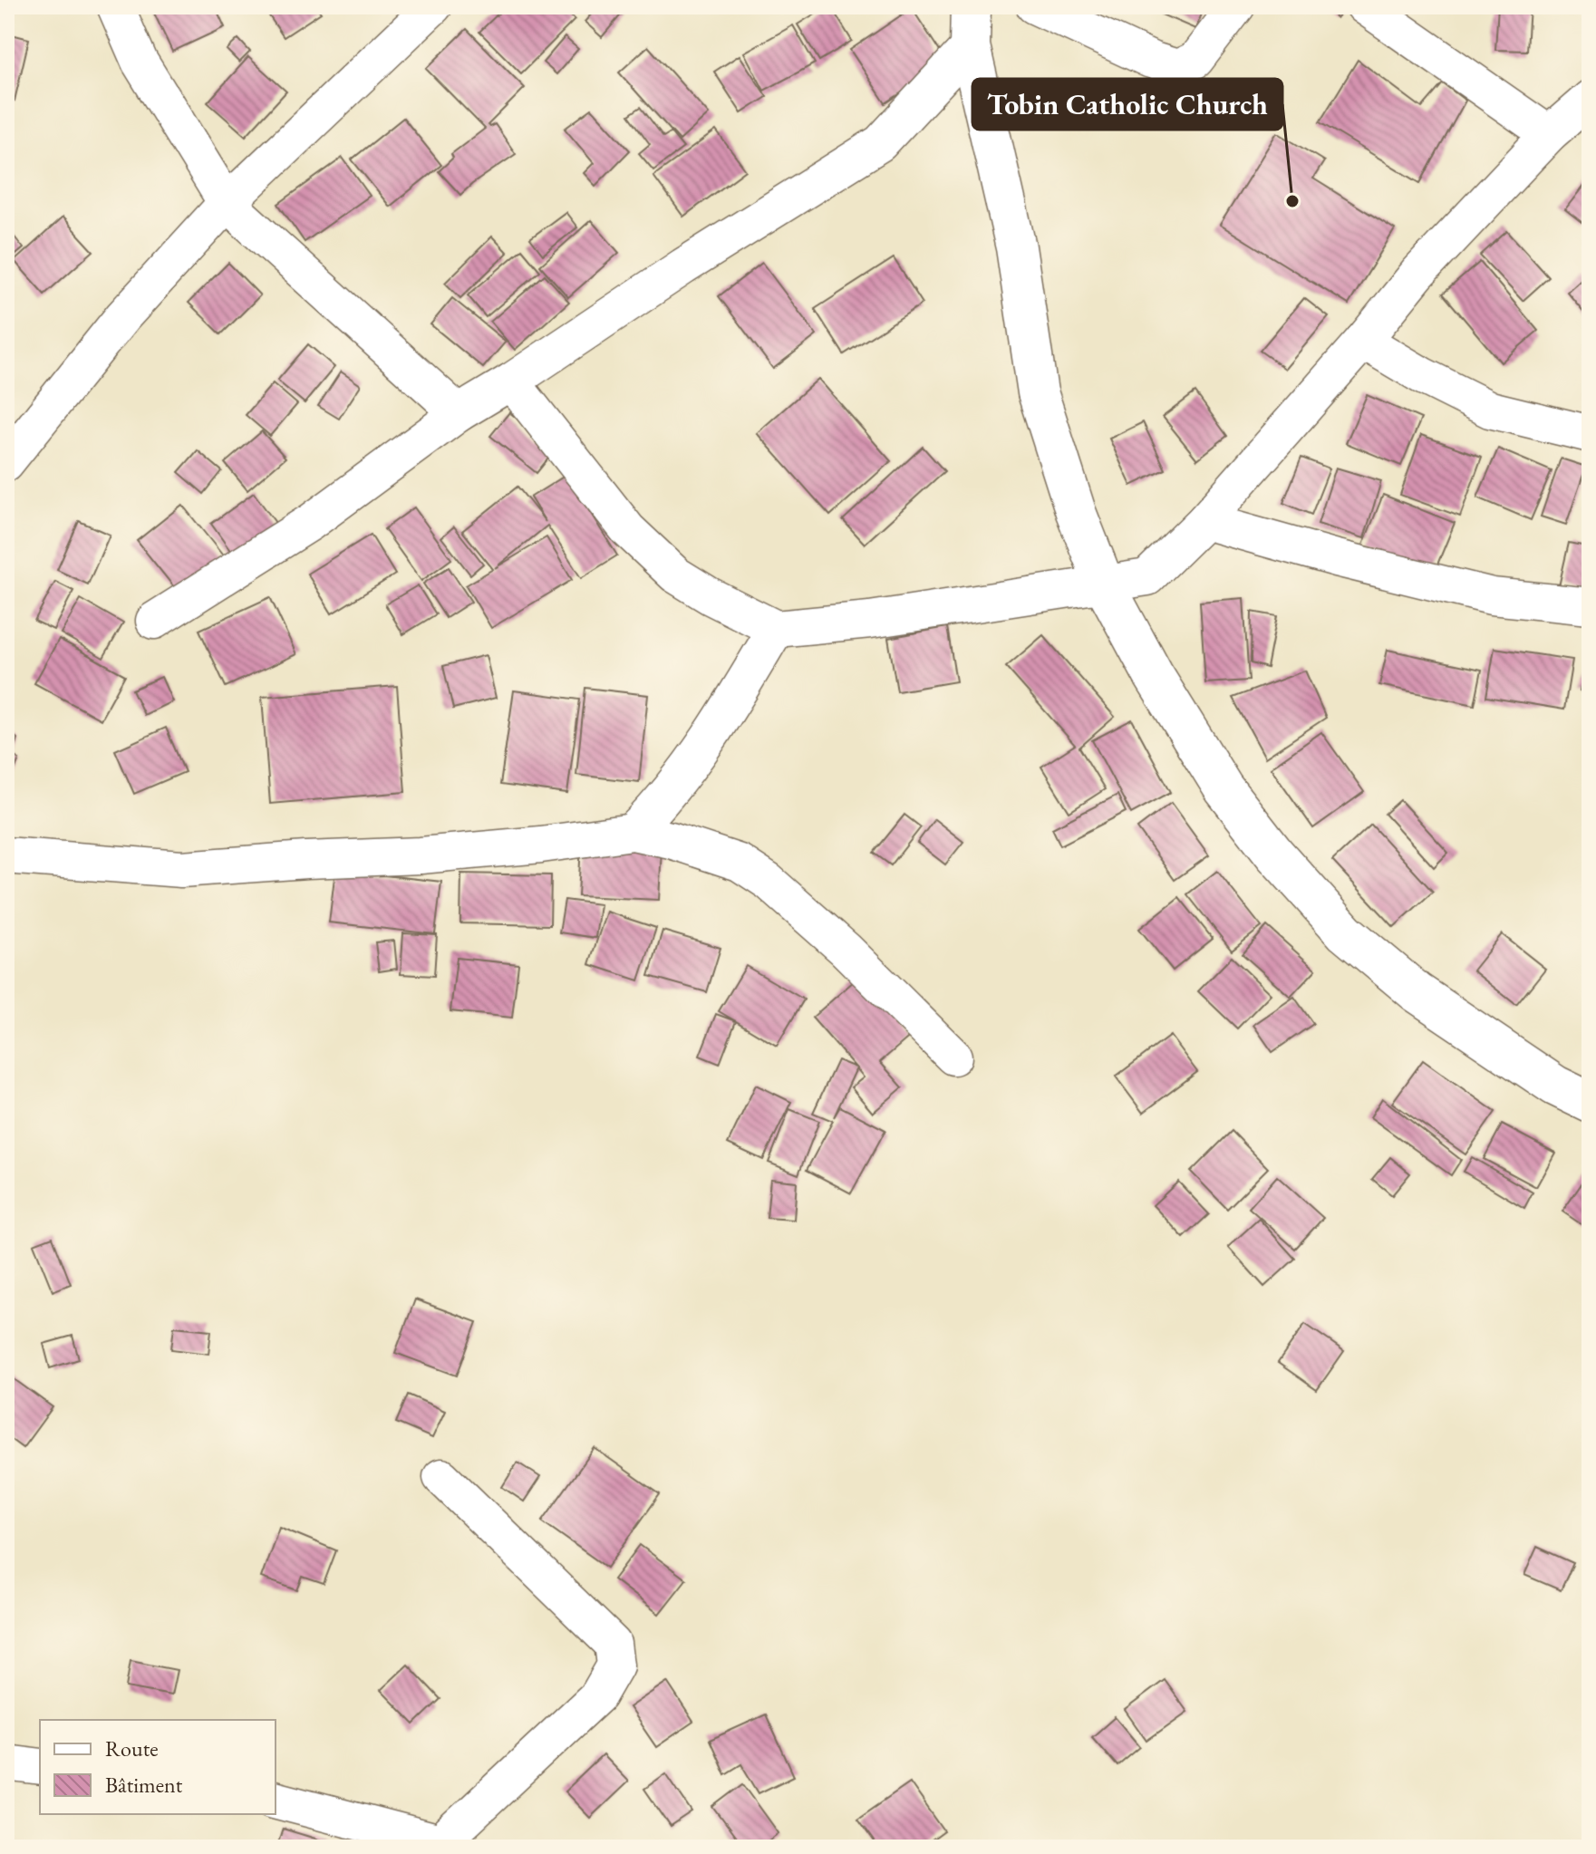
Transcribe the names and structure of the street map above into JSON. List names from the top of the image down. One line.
{"places":["Tobin Catholic Church"],"legend":["Route","Bâtiment"]}
